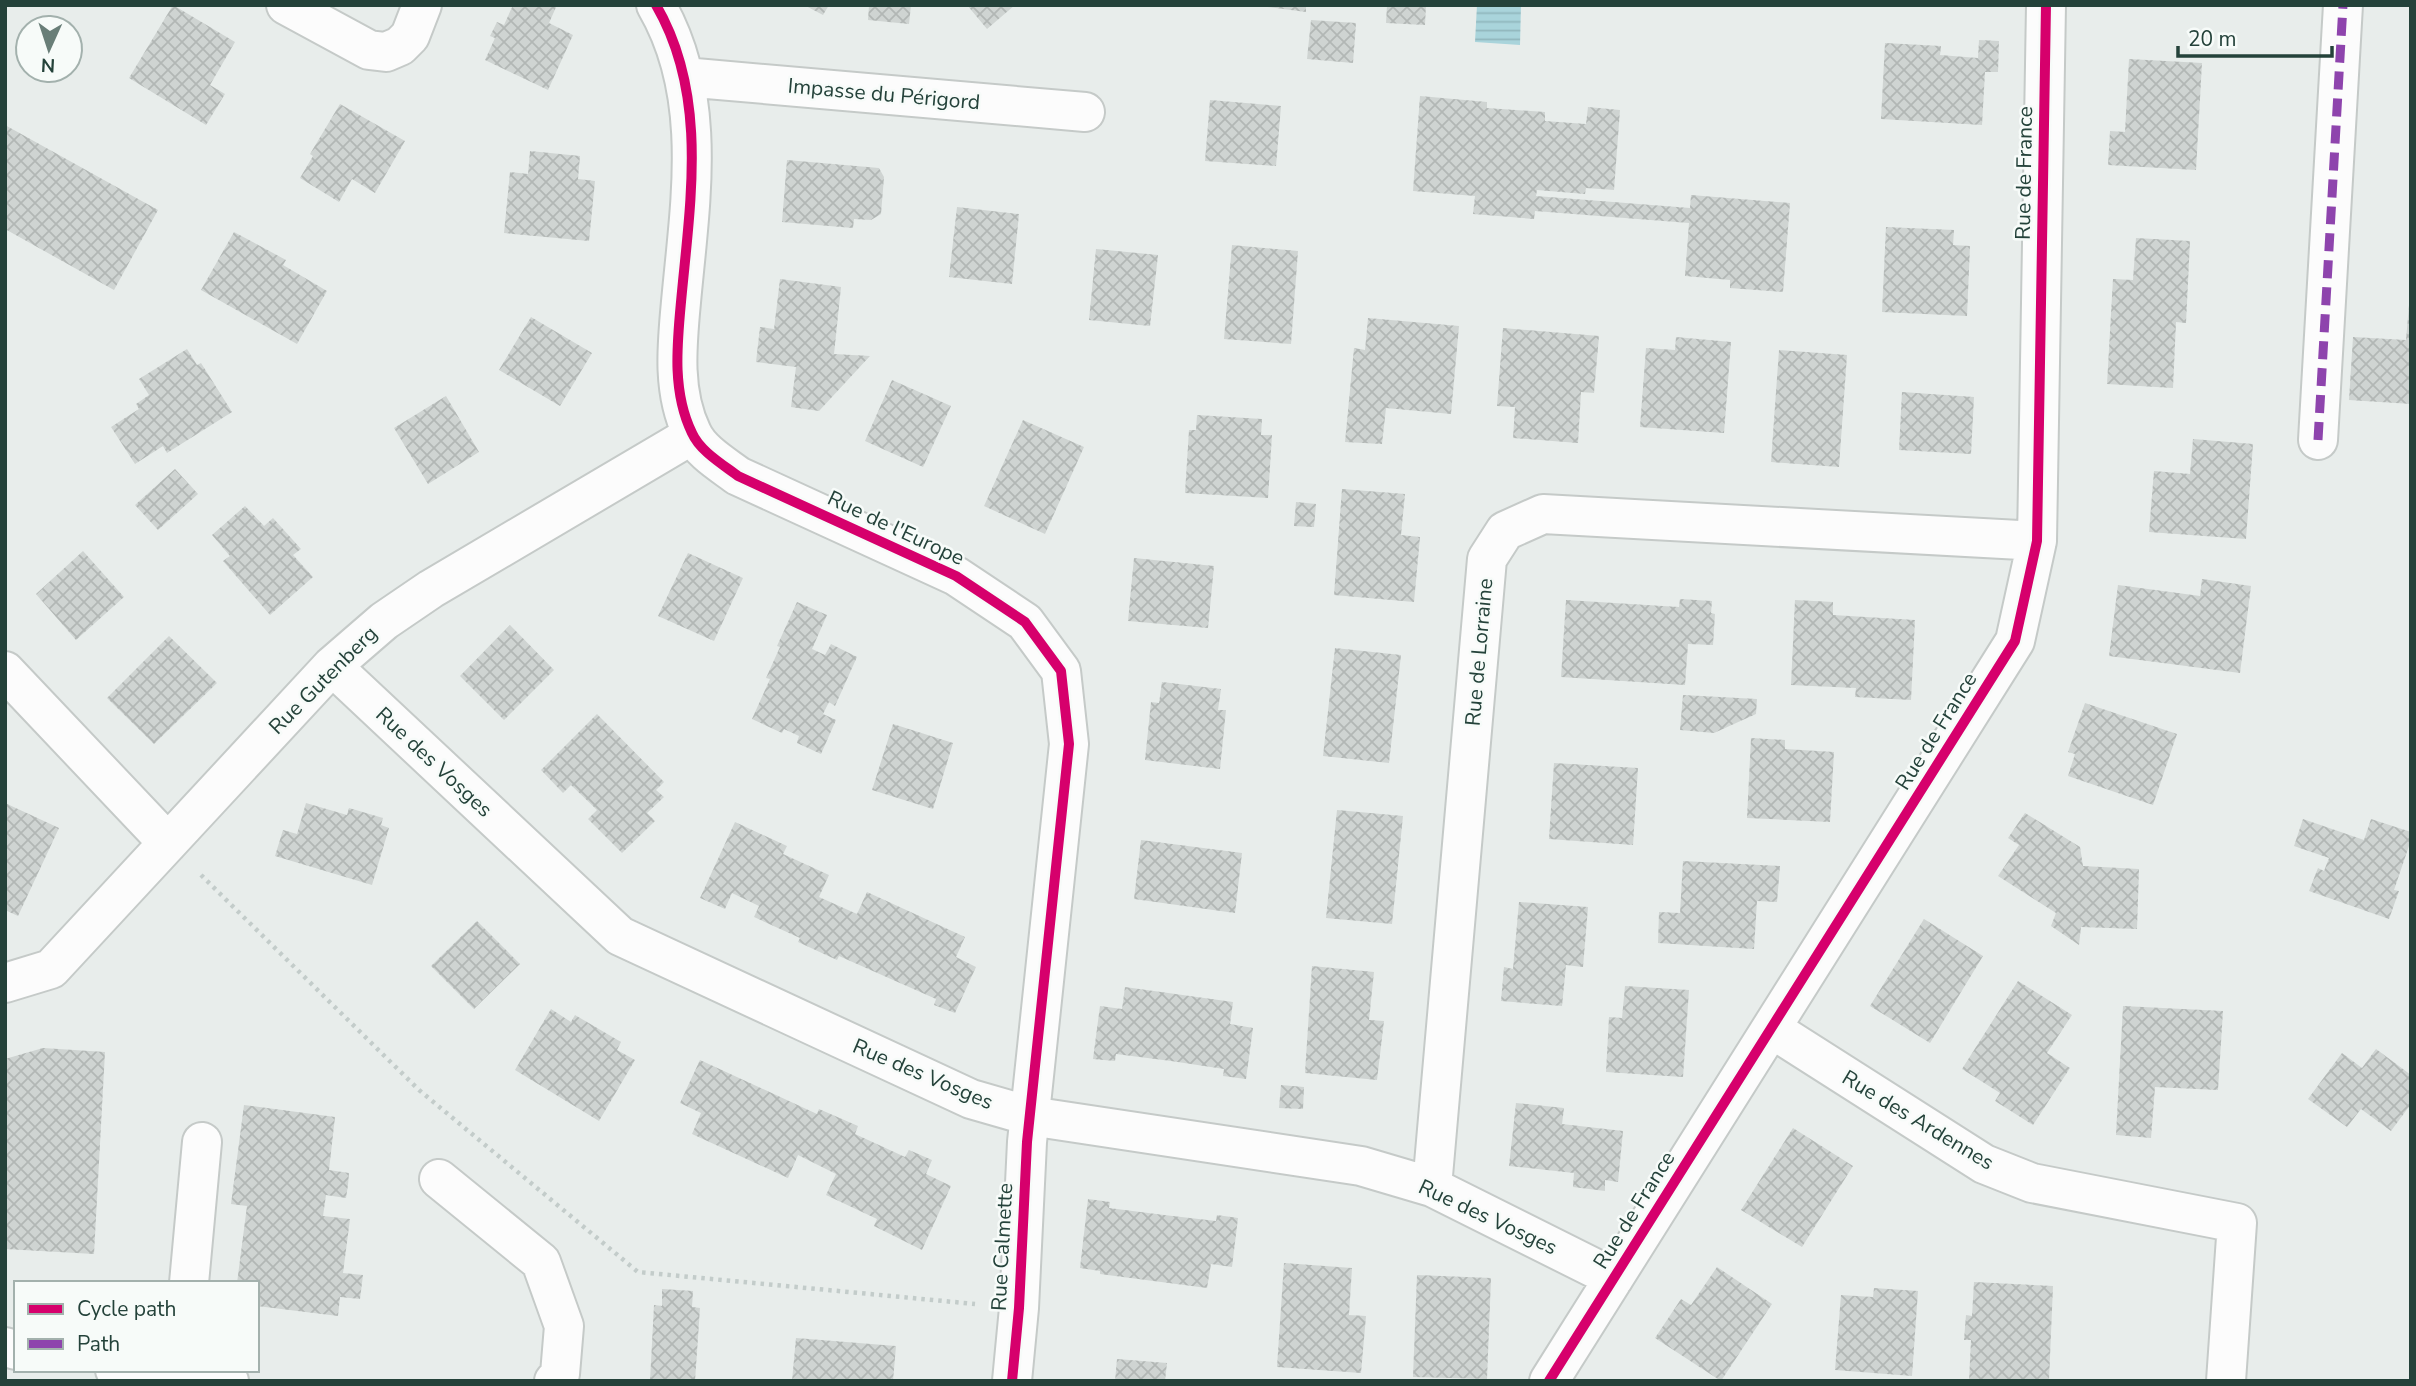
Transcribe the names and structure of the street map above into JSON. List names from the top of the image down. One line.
{"streets":{"street":["Impasse du Périgord","Rue de France","Rue de l'Europe","Rue de Lorraine","Rue Gutenberg","Rue des Vosges","Rue des Ardennes","Rue Calmette"]},"crossings":[["Impasse du Périgord","Rue de l'Europe"],["Rue de France","Rue de Lorraine"],["Rue de France","Rue des Vosges"],["Rue de France","Rue des Ardennes"],["Rue de l'Europe","Rue Gutenberg"],["Rue de l'Europe","Rue des Vosges"],["Rue de l'Europe","Rue Calmette"],["Rue de Lorraine","Rue des Vosges"],["Rue Gutenberg","Rue des Vosges"],["Rue des Vosges","Rue Calmette"]],"legend":["Cycle path","Path"],"scale_bar":"20 m","north":"bottom"}
